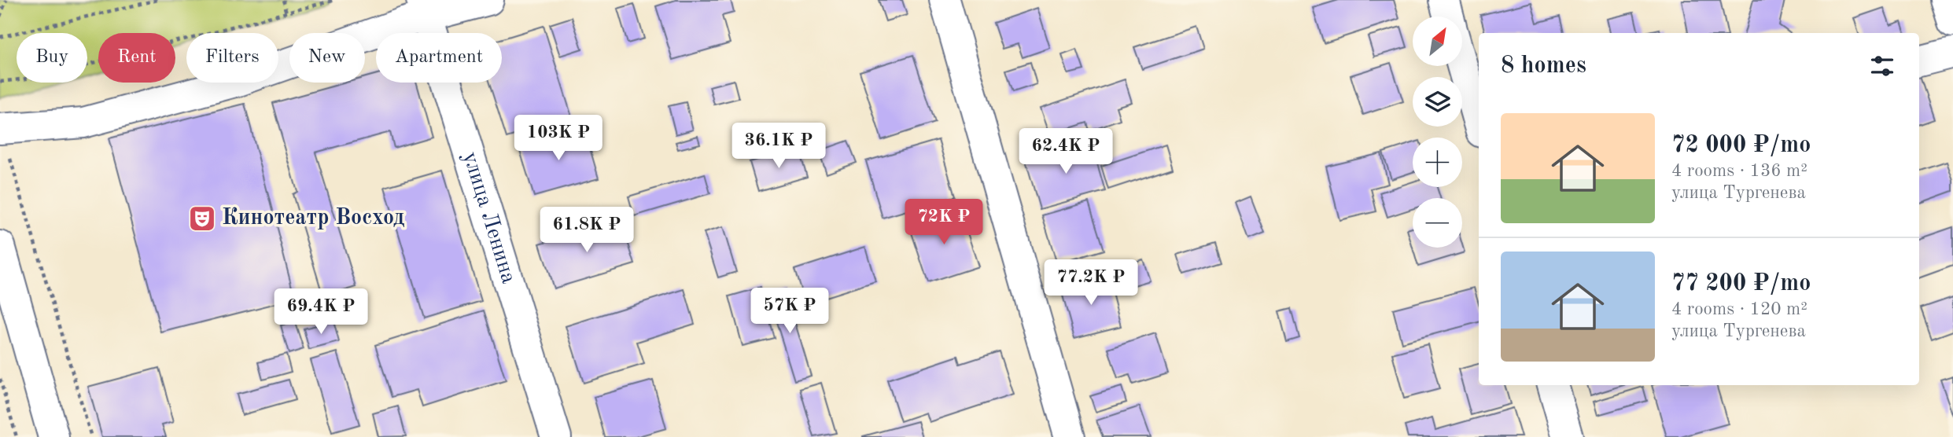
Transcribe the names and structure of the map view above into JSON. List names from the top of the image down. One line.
{"streets":{"street":["улица Ленина"]},"places":{"theatre":["Кинотеатр Восход"]},"north":"top right","page":{"map_buttons":["+","−"],"chip":["Buy","Rent","Filters","New","Apartment"],"heading":"8 homes","list":[{"name":"72 000 ₽/mo","note":"4 rooms · 136 m² · улица Тургенева"},{"name":"77 200 ₽/mo","note":"4 rooms · 120 m² · улица Тургенева"}],"price":["103K ₽","36.1K ₽","62.4K ₽","72K ₽","61.8K ₽","77.2K ₽","57K ₽","69.4K ₽"]}}
